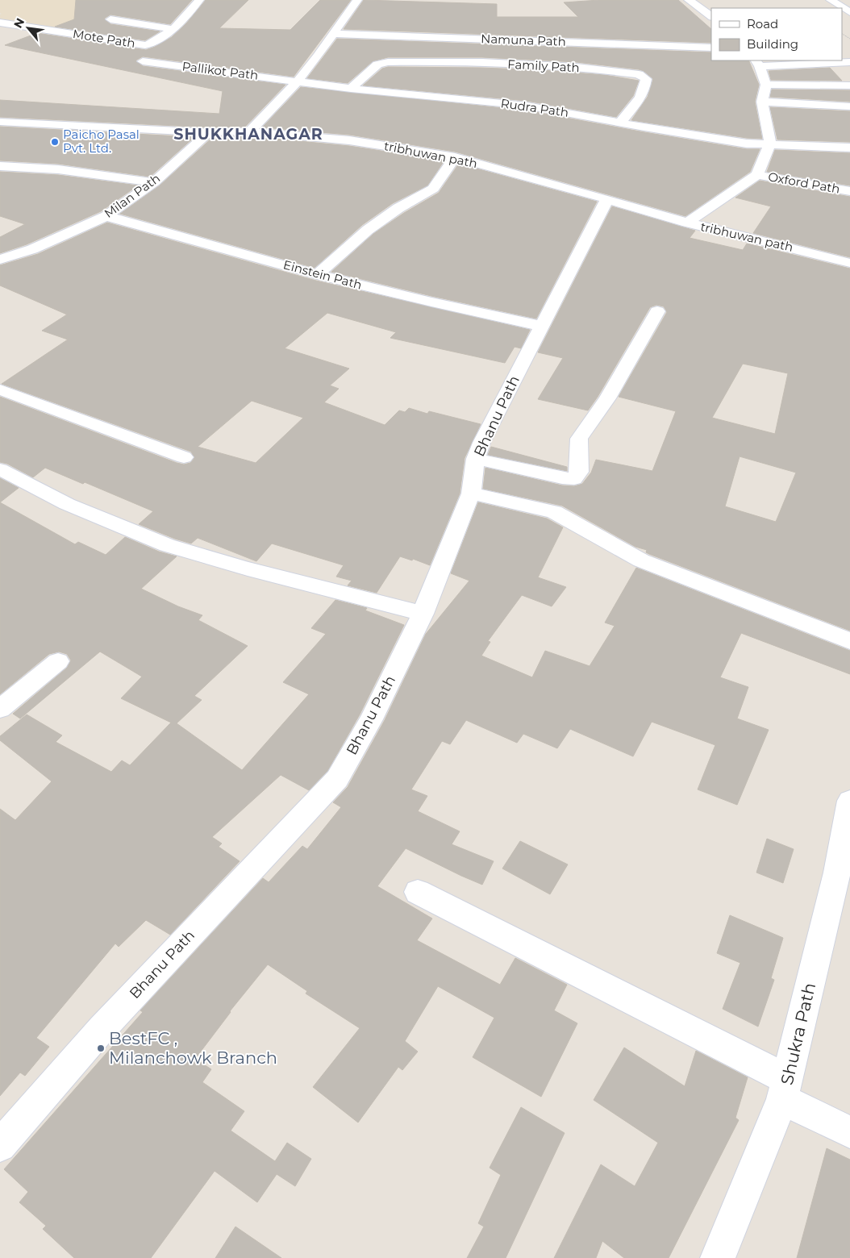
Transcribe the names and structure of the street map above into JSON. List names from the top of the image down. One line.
{"streets":{"street":["Mote Path","Namuna Path","Family Path","Pallikot Path","Rudra Path","tribhuwan path","Oxford Path","Milan Path","Einstein Path","Bhanu Path","Shukra Path"]},"crossings":[["Family Path","Rudra Path"],["Pallikot Path","Rudra Path"],["tribhuwan path","Milan Path"],["tribhuwan path","Bhanu Path"],["Milan Path","Einstein Path"],["Einstein Path","Bhanu Path"]],"districts":["SHUKKHANAGAR"],"places":["Paicho Pasal Pvt. Ltd.","BestFC , Milanchowk Branch"],"legend":["Road","Building"],"north":"top left"}
